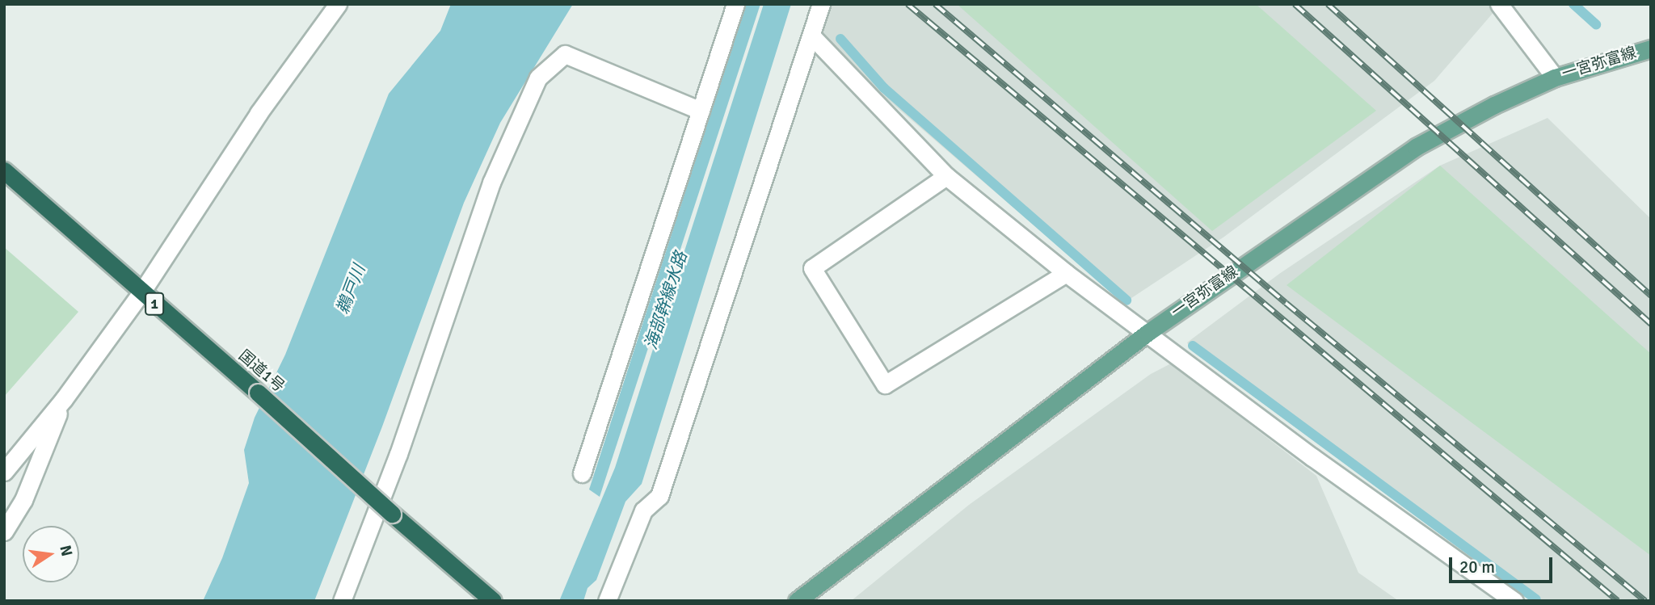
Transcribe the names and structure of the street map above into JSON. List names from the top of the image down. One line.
{"streets":{"highway":["1","国道1号"],"main road":["一宮弥富線"]},"water":["鵜戸川","海部幹線水路"],"scale_bar":"20 m","north":"right"}
